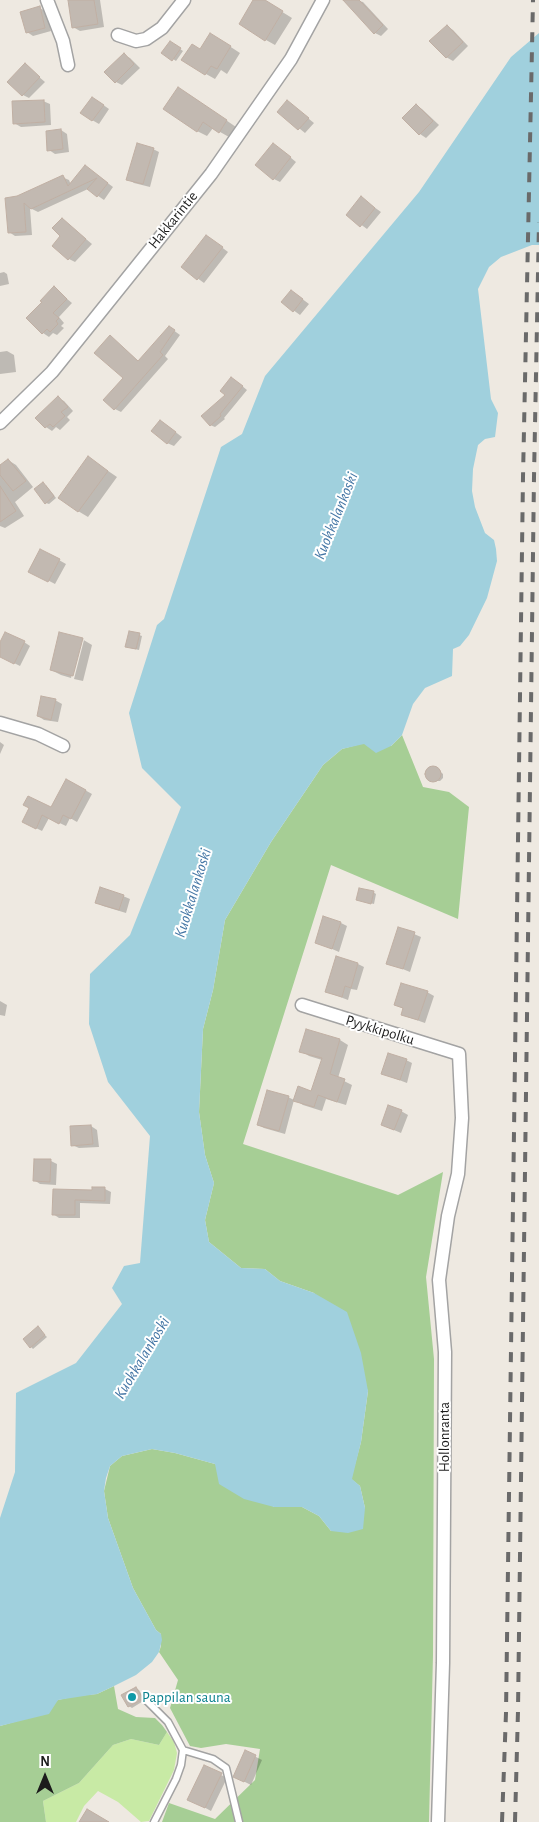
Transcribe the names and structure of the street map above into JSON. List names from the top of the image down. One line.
{"streets":{"street":["Hakkarintie","Pyykkipolku","Hollonranta"]},"crossings":[["Pyykkipolku","Hollonranta"]],"water":["Kuokkalankoski"],"places":["Pappilan sauna"],"north":"top"}
